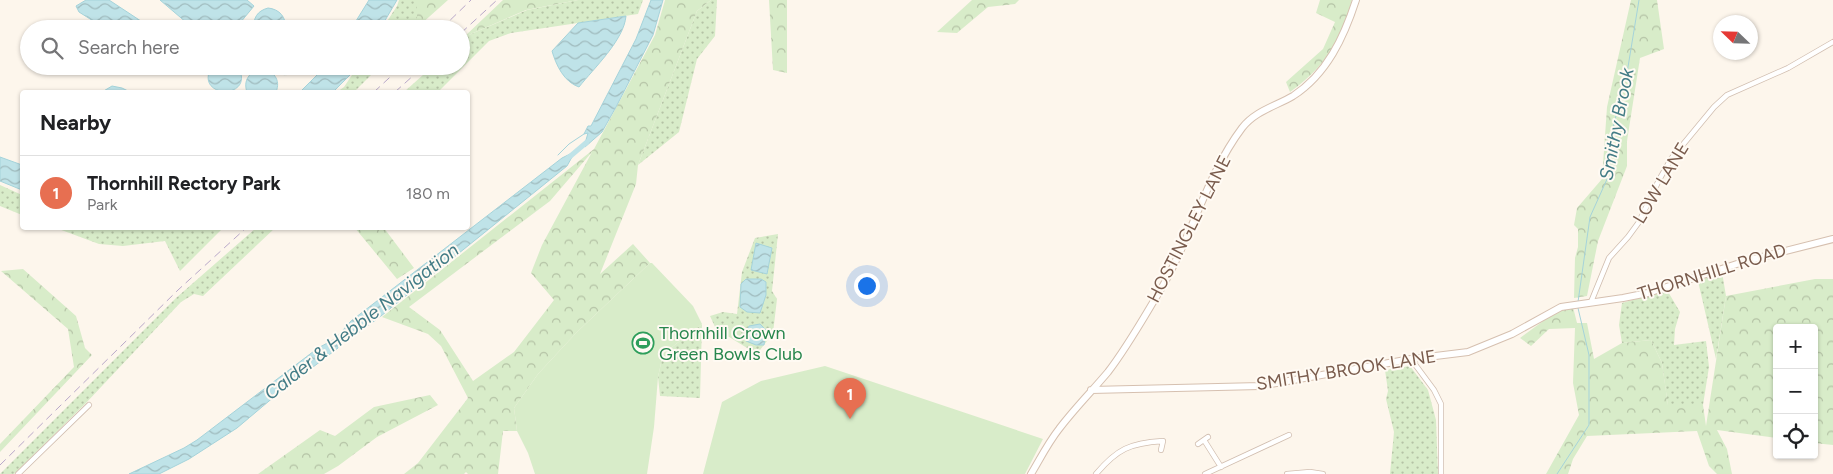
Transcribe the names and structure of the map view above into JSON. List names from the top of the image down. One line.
{"streets":{"street":["LOW LANE","HOSTINGLEY LANE","THORNHILL ROAD","SMITHY BROOK LANE"]},"crossings":[["LOW LANE","THORNHILL ROAD"],["LOW LANE","SMITHY BROOK LANE"],["HOSTINGLEY LANE","SMITHY BROOK LANE"],["THORNHILL ROAD","SMITHY BROOK LANE"]],"water":["Smithy Brook","Calder & Hebble Navigation"],"places":{"sports":["Thornhill Crown Green Bowls Club"]},"north":"top left","page":{"search":"Search here","heading":"Nearby","list":[{"mark":"1","name":"Thornhill Rectory Park","note":"Park","value":"180 m"}],"map_buttons":["+","−"],"pins":"1"}}
